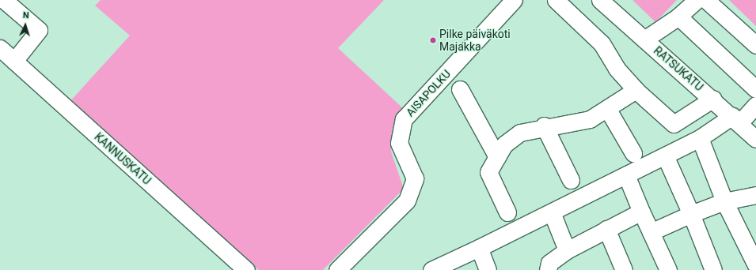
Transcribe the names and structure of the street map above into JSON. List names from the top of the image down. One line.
{"streets":{"street":["RATSUKATU","AISAPOLKU","KANNUSKATU"]},"places":["Pilke päiväkoti Majakka"],"north":"top"}
